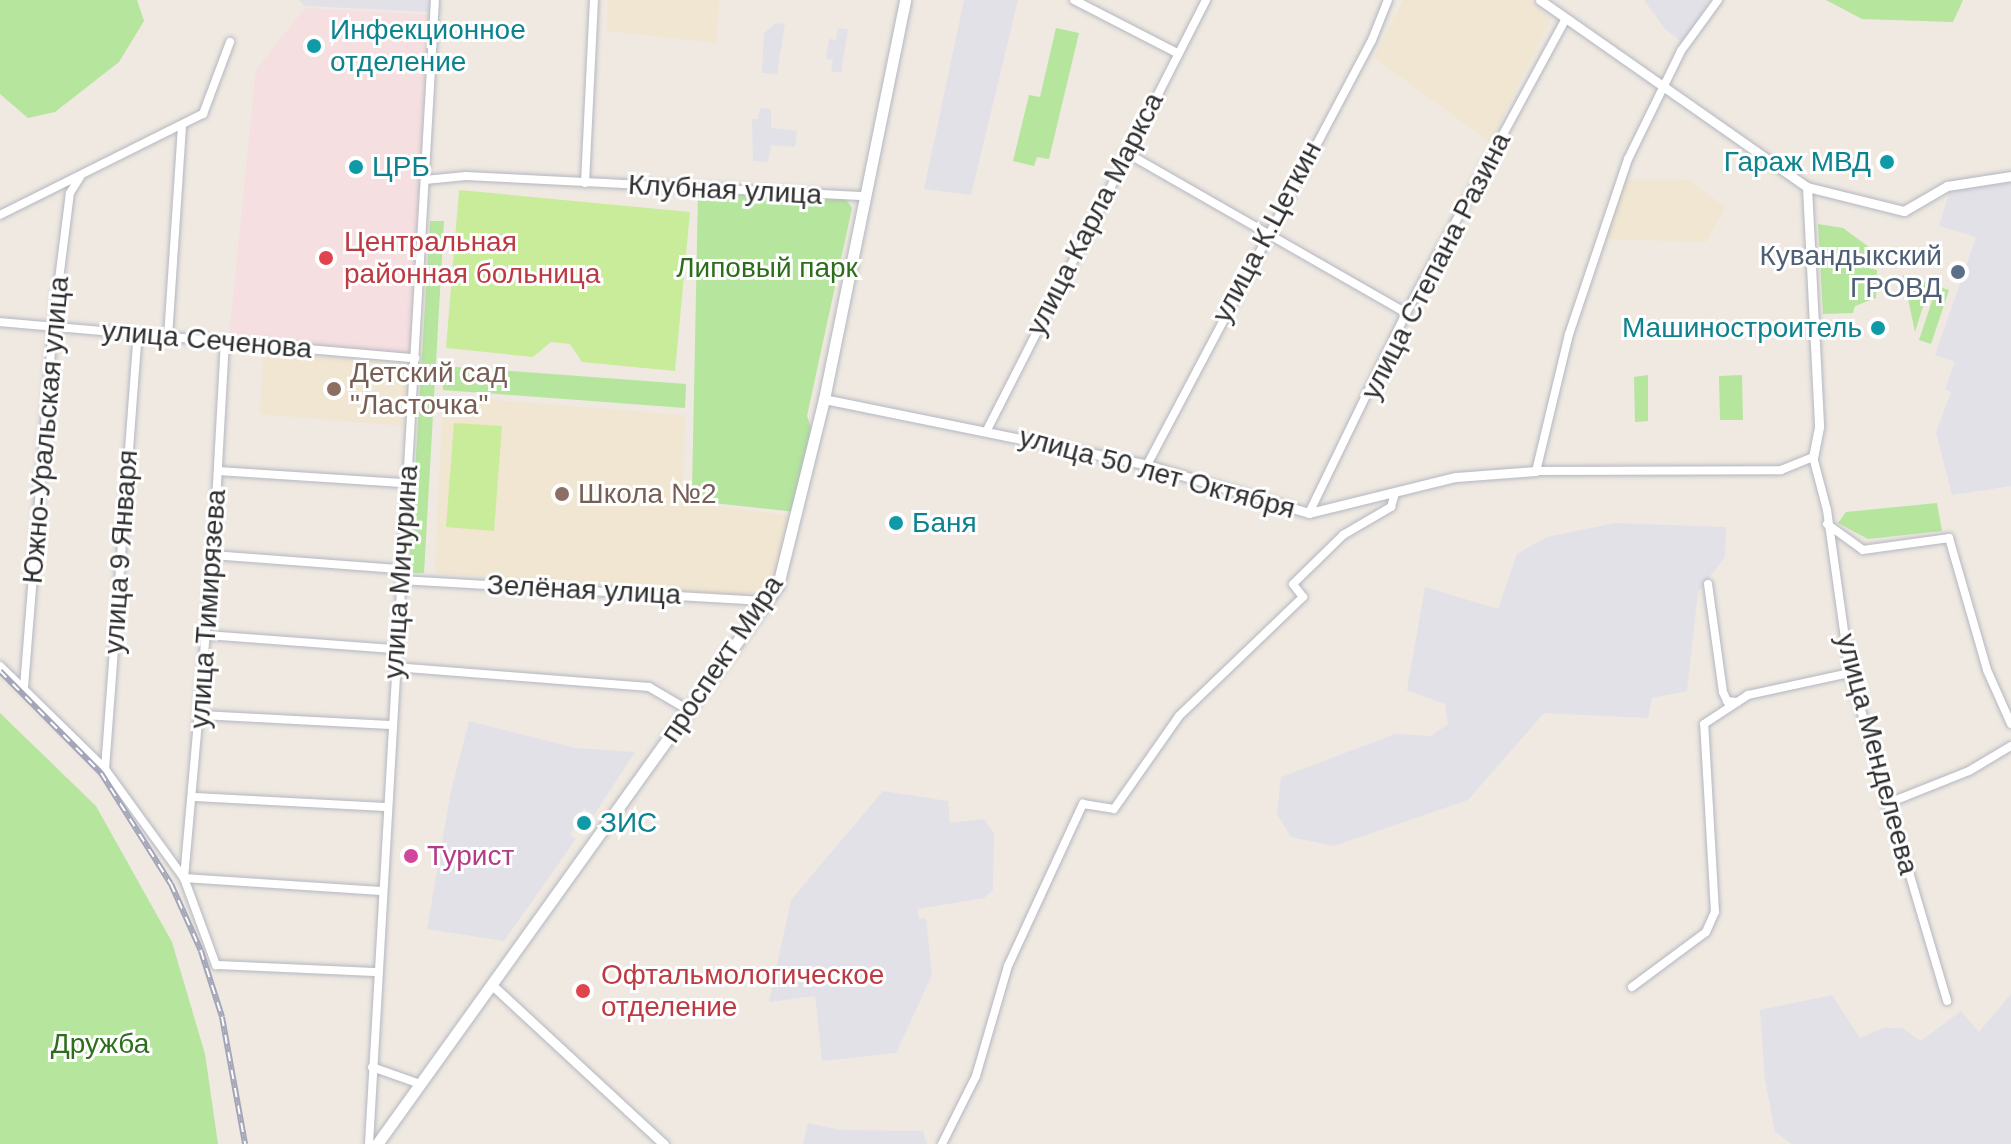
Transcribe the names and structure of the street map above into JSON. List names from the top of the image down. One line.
{"streets":{"main road":["проспект Мира"],"street":["Клубная улица","улица Карла Маркса","улица К.Цеткин","улица Степана Разина","улица Сеченова","Южно-Уральская улица","улица 50 лет Октября","улица 9 Января","улица Мичурина","Зелёная улица","улица Тимирязева","улица Менделеева"]},"crossings":[["Клубная улица","улица Мичурина"],["Клубная улица","проспект Мира"],["улица Карла Маркса","улица 50 лет Октября"],["улица К.Цеткин","улица 50 лет Октября"],["улица Степана Разина","улица 50 лет Октября"],["улица Сеченова","Южно-Уральская улица"],["улица Сеченова","улица 9 Января"],["улица Сеченова","улица Мичурина"],["улица Сеченова","улица Тимирязева"],["улица 50 лет Октября","проспект Мира"],["улица Мичурина","Зелёная улица"],["Зелёная улица","проспект Мира"]],"parks":["Липовый парк","Дружба"],"places":["Инфекционное отделение","Гараж МВД","ЦРБ","Центральная районная больница","Кувандыкский ГРОВД","Машиностроитель","Детский сад \"Ласточка\"","Школа №2","Баня","ЗИС","Турист","Офтальмологическое отделение"]}
